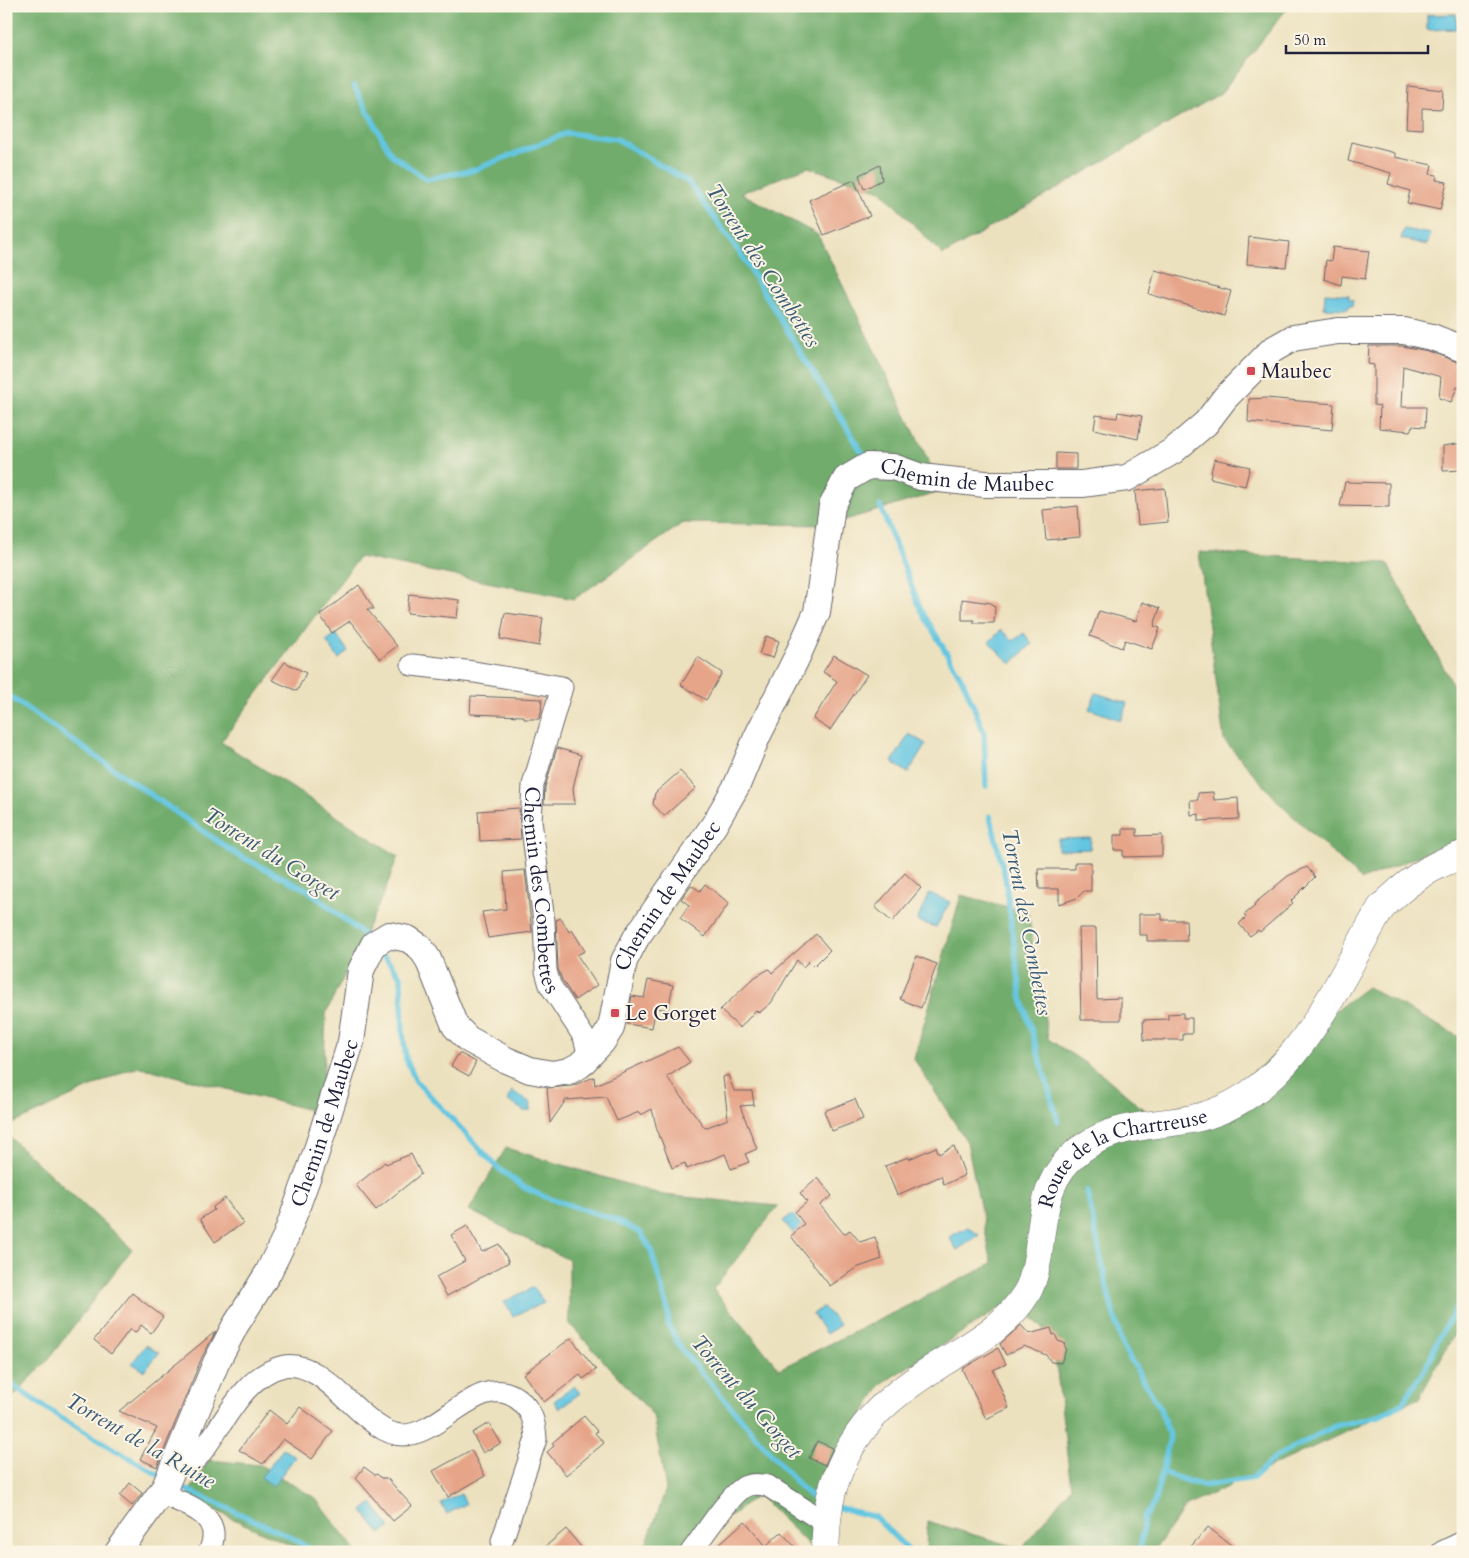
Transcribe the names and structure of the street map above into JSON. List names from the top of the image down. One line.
{"streets":{"main road":["Route de la Chartreuse"],"street":["Chemin de Maubec","Chemin des Combettes"]},"crossings":[["Chemin de Maubec","Chemin des Combettes"]],"water":["Torrent des Combettes","Torrent du Gorget","Torrent de la Ruine"],"places":{"transit":["Maubec","Le Gorget"]},"scale_bar":"50 m"}
